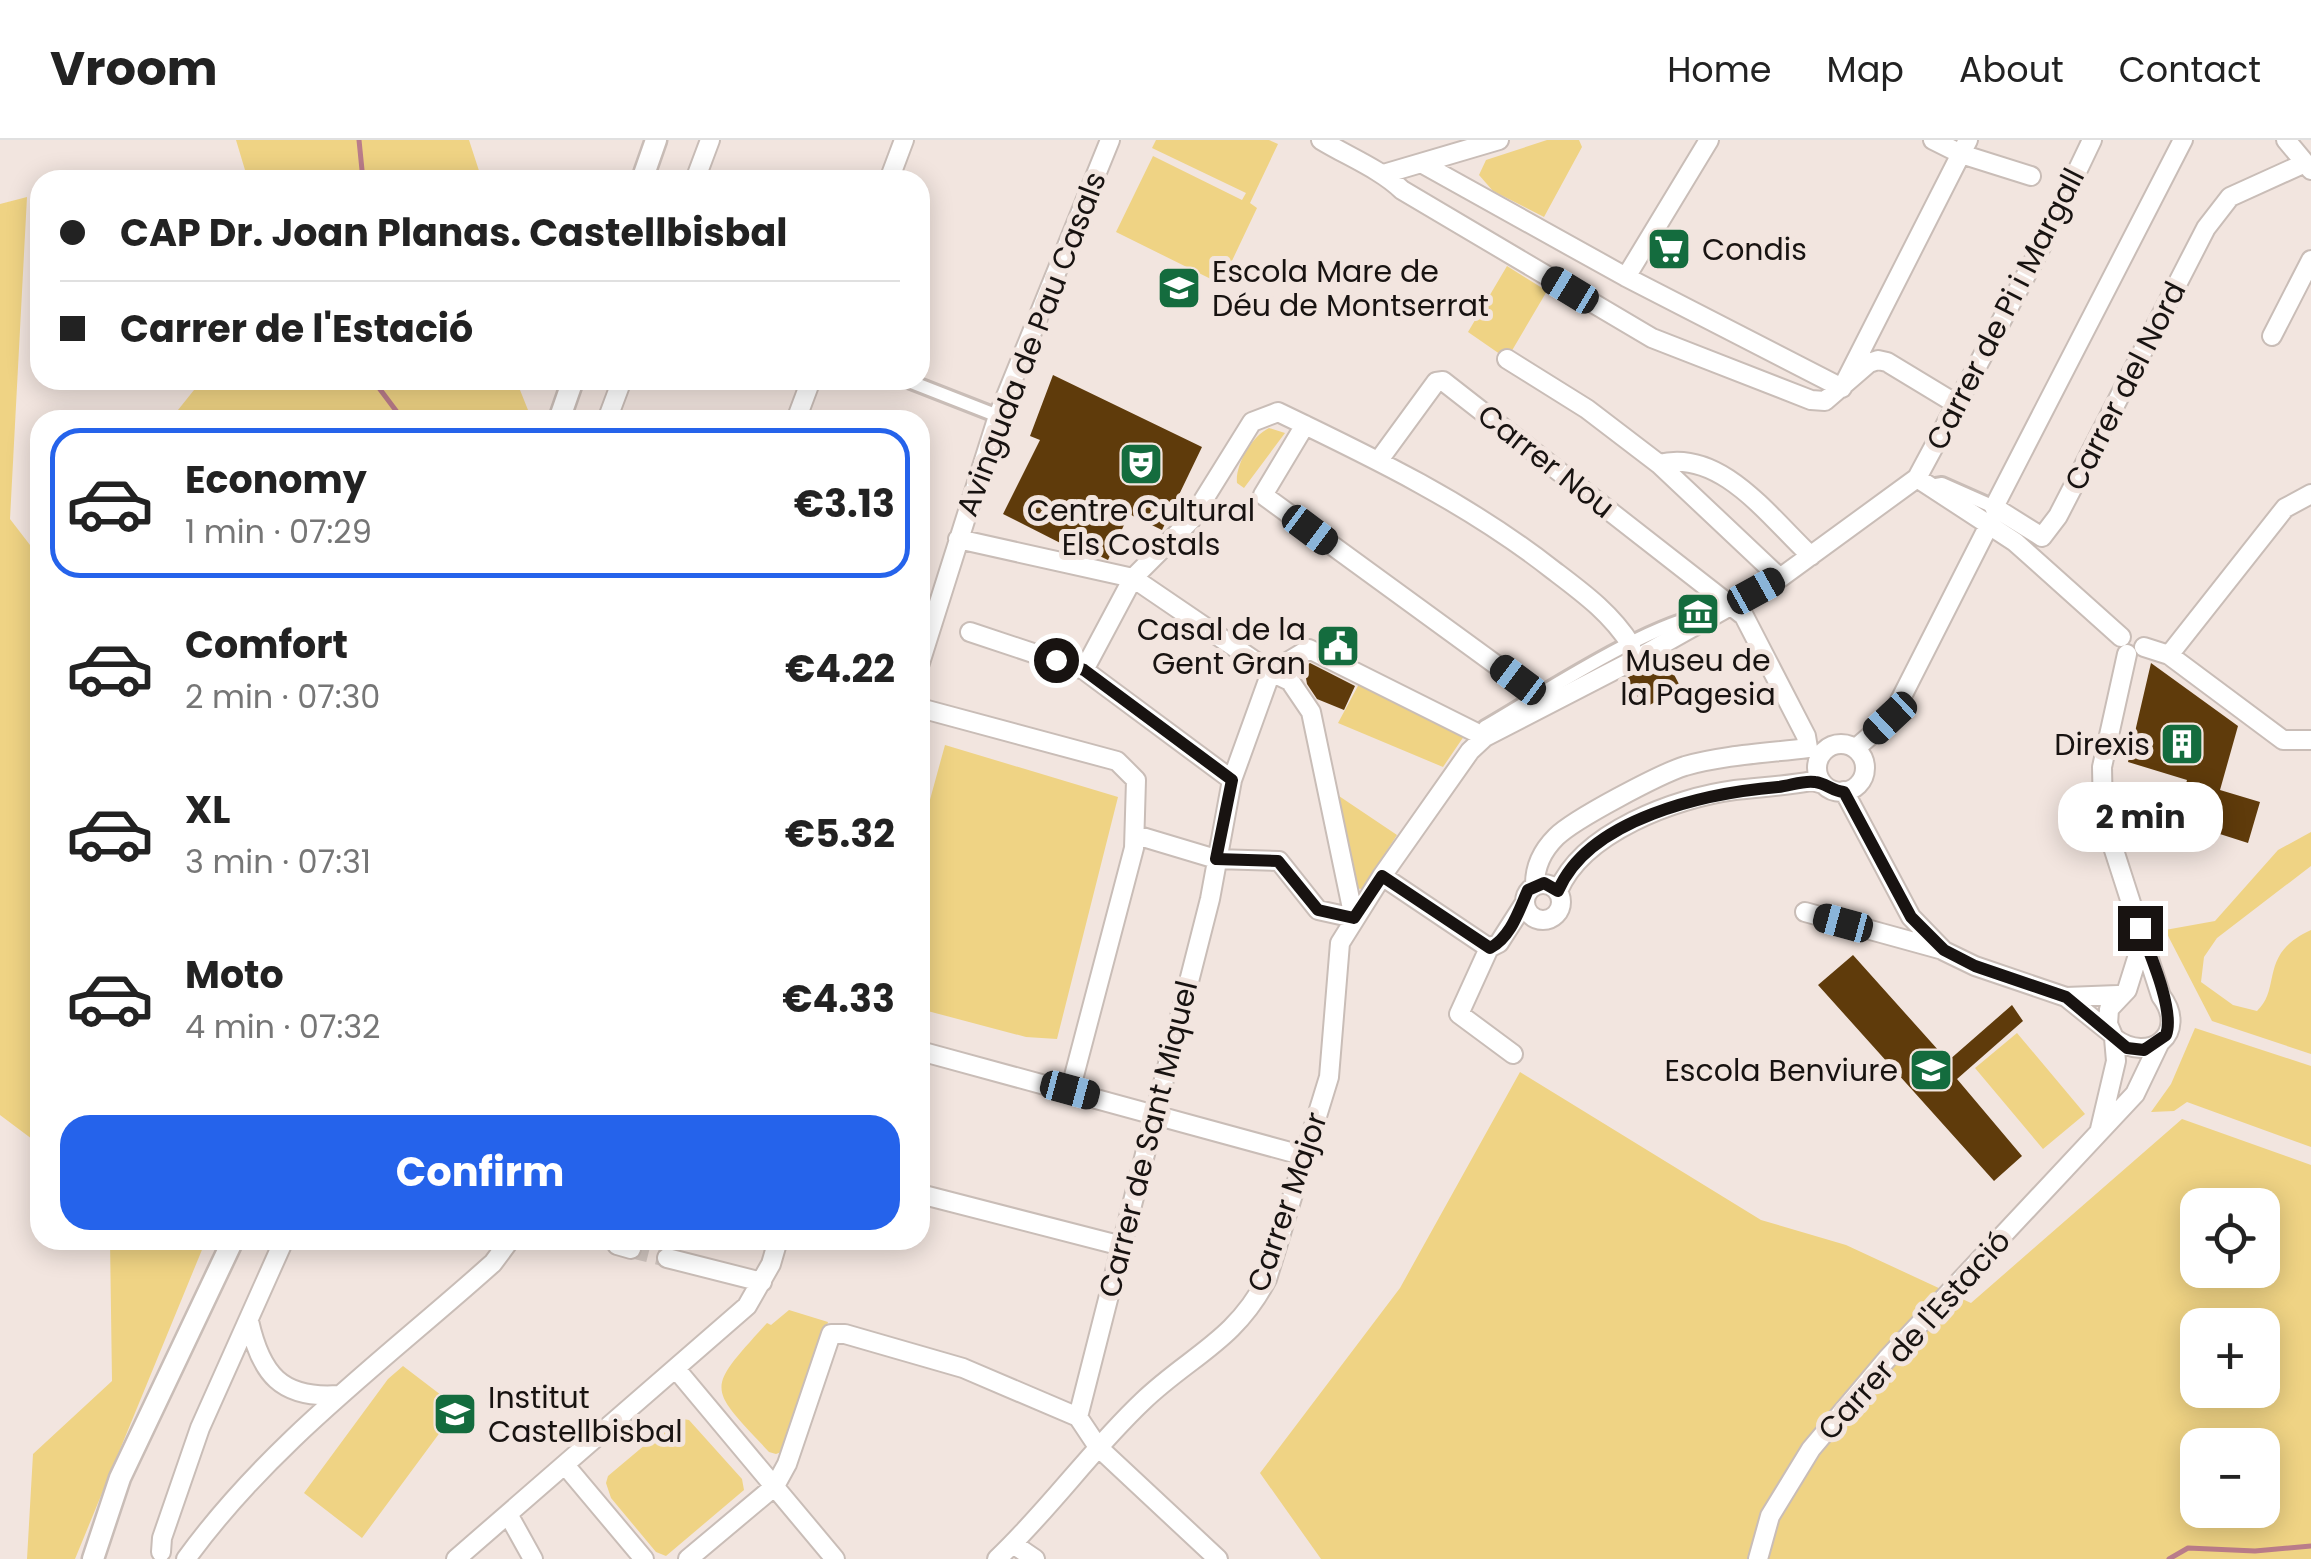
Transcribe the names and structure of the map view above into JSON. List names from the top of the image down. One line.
{"streets":{"street":["Carrer de Pi i Margall","Avinguda de Pau Casals","Carrer del Nord","Carrer Nou","Carrer de Sant Miquel","Carrer Major","Carrer de l'Estació"]},"crossings":[["Carrer de Pi i Margall","Carrer Nou"],["Carrer de Pi i Margall","Carrer Major"]],"places":{"supermarket":["Condis"],"school or university":["Escola Mare de Déu de Montserrat","Escola Benviure","Institut Castellbisbal"],"theatre":["Centre Cultural Els Costals"],"museum":["Museu de la Pagesia"],"public building":["Casal de la Gent Gran"],"building":["Direxis"]},"page":{"header":"Vroom","nav":["Home","Map","About","Contact"],"banner":["CAP Dr. Joan Planas. Castellbisbal","Carrer de l'Estació"],"list":[{"name":"Economy","note":"1 min · 07:29","value":"€3.13"},{"name":"Comfort","note":"2 min · 07:30","value":"€4.22"},{"name":"XL","note":"3 min · 07:31","value":"€5.32"},{"name":"Moto","note":"4 min · 07:32","value":"€4.33"}],"bubble":"2 min","buttons":"Confirm","map_buttons":["+","−"]}}
